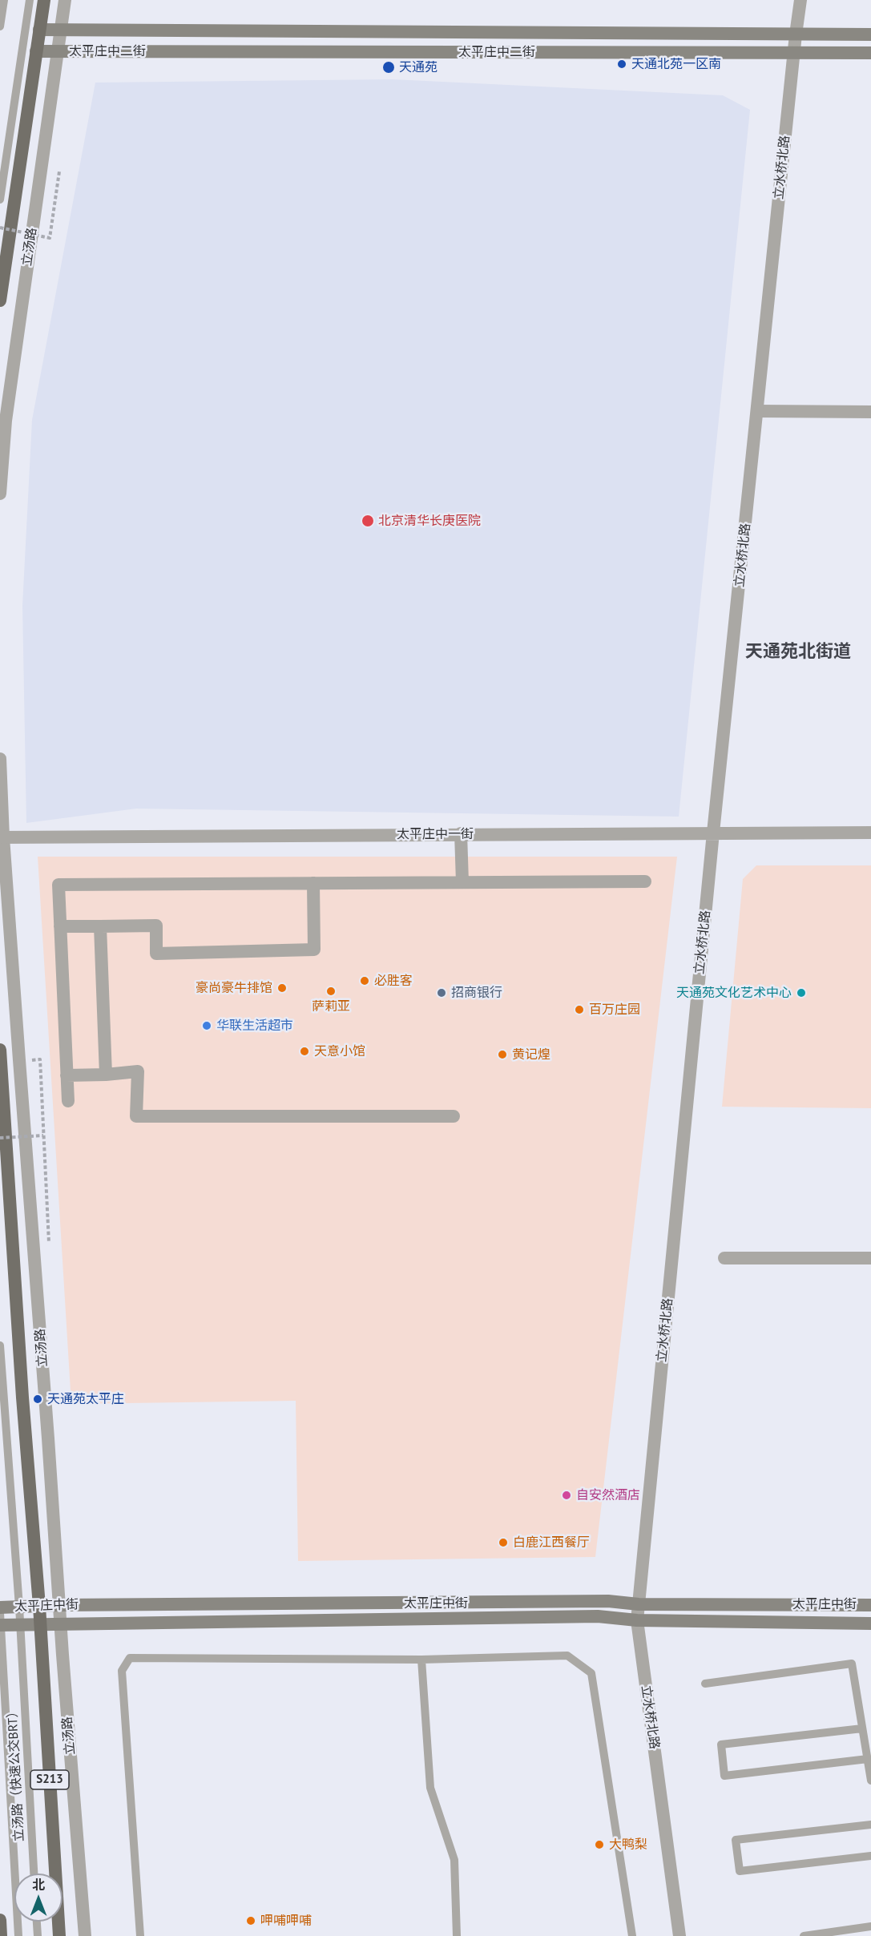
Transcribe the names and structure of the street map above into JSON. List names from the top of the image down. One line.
{"streets":{"main road":["太平庄中二街","立汤路","太平庄中街","S213"],"street":["立水桥北路","太平庄中一街"],"lane":["立汤路（快速公交BRT）"]},"crossings":[["太平庄中二街","立水桥北路"],["太平庄中二街","立汤路"],["立水桥北路","太平庄中一街"],["立水桥北路","太平庄中街"],["立汤路","太平庄中一街"],["立汤路","太平庄中街"],["太平庄中街","立汤路（快速公交BRT）"]],"districts":["天通苑北街道"],"places":["天通北苑一区南","天通苑","北京清华长庚医院","必胜客","豪尚豪牛排馆","萨莉亚","招商银行","天通苑文化艺术中心","百万庄园","华联生活超市","天意小馆","黄记煌","天通苑太平庄","自安然酒店","白鹿江西餐厅","大鸭梨","呷哺呷哺"],"north":"top"}
